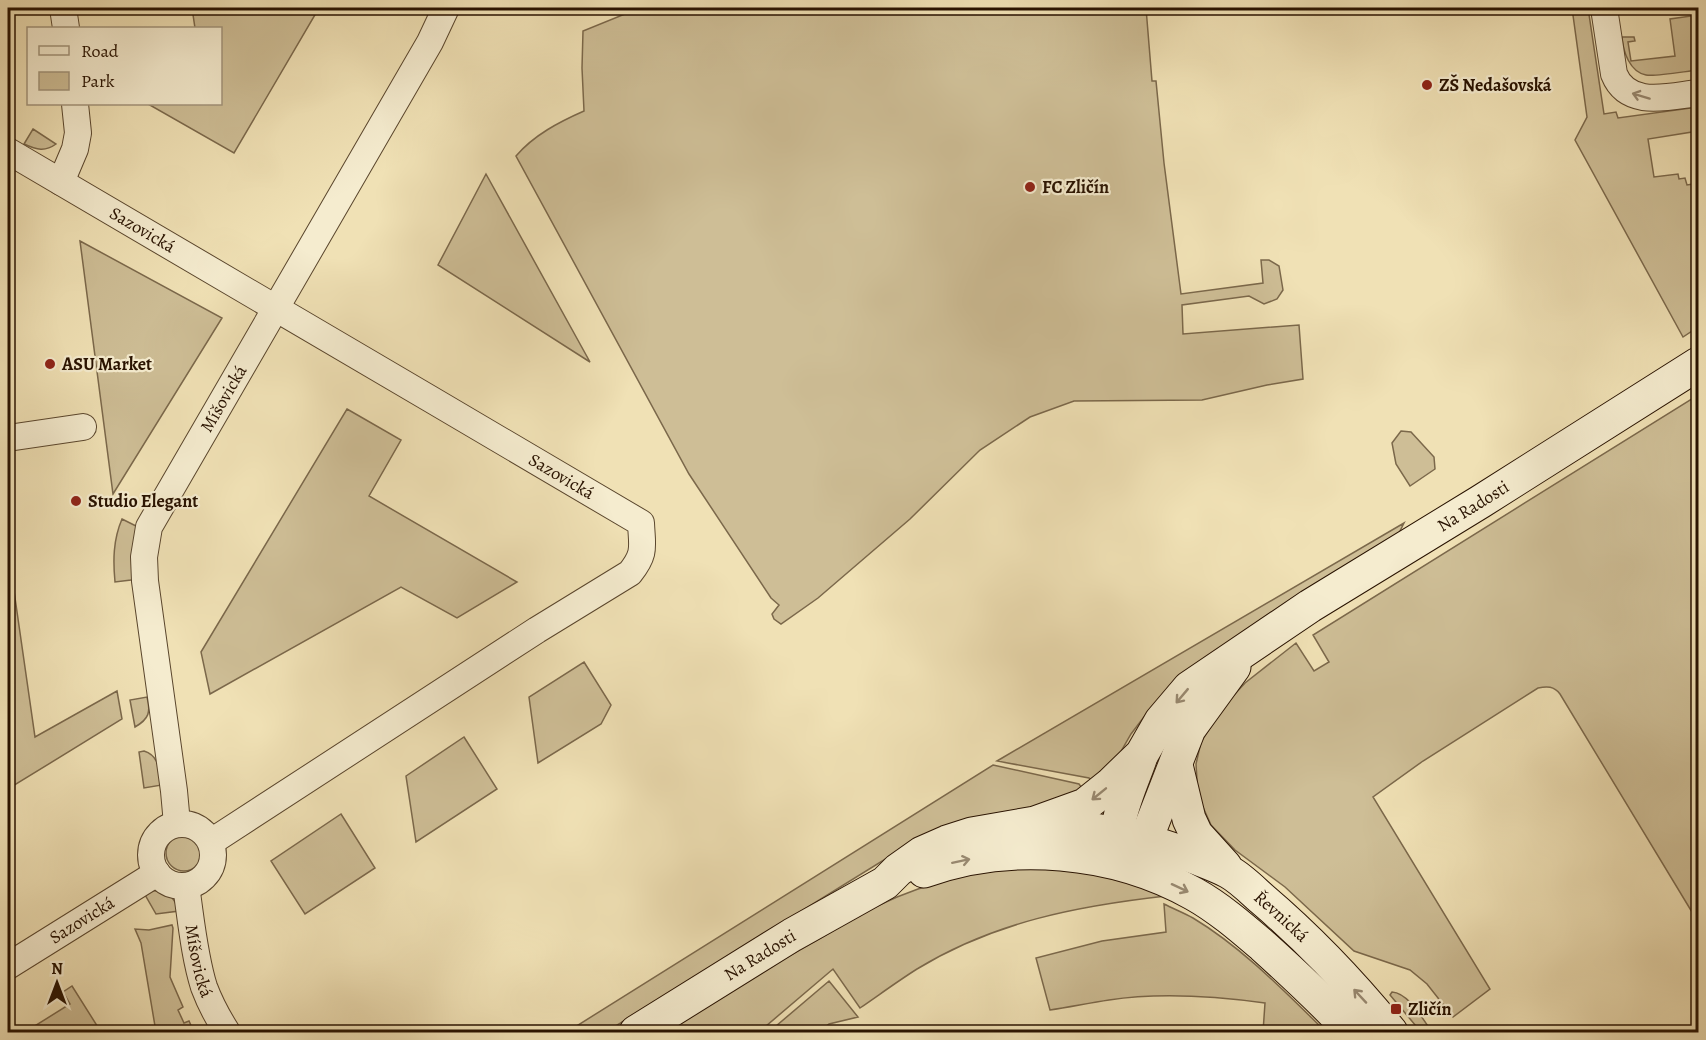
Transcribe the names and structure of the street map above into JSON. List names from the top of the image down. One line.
{"streets":{"main road":["Na Radosti","Řevnická"],"street":["Sazovická","Míšovická"]},"crossings":[["Sazovická","Míšovická"],["Na Radosti","Řevnická"]],"places":{"other":["ZŠ Nedašovská","FC Zličín","ASU Market","Studio Elegant"],"transit":["Zličín"]},"legend":["Road","Park"],"north":"top"}
